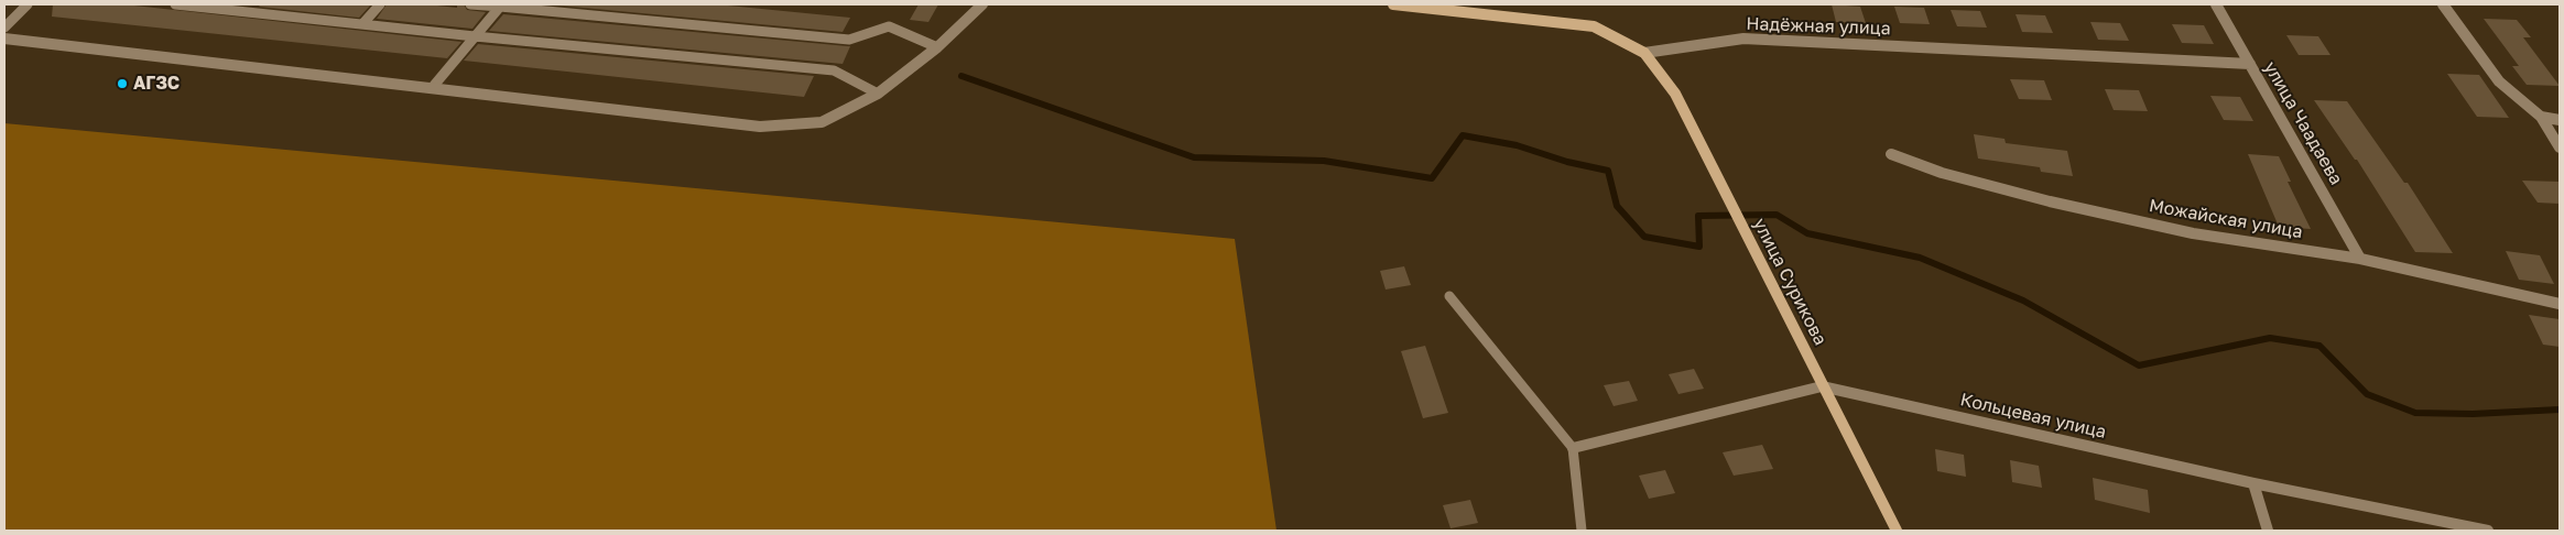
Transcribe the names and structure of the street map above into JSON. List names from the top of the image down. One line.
{"streets":{"main road":["улица Сурикова"],"street":["Надёжная улица","улица Чаадаева","Можайская улица","Кольцевая улица"]},"crossings":[["Надёжная улица","улица Чаадаева"],["Надёжная улица","улица Сурикова"],["улица Чаадаева","Можайская улица"],["улица Сурикова","Кольцевая улица"]],"places":["АГЗС"]}
